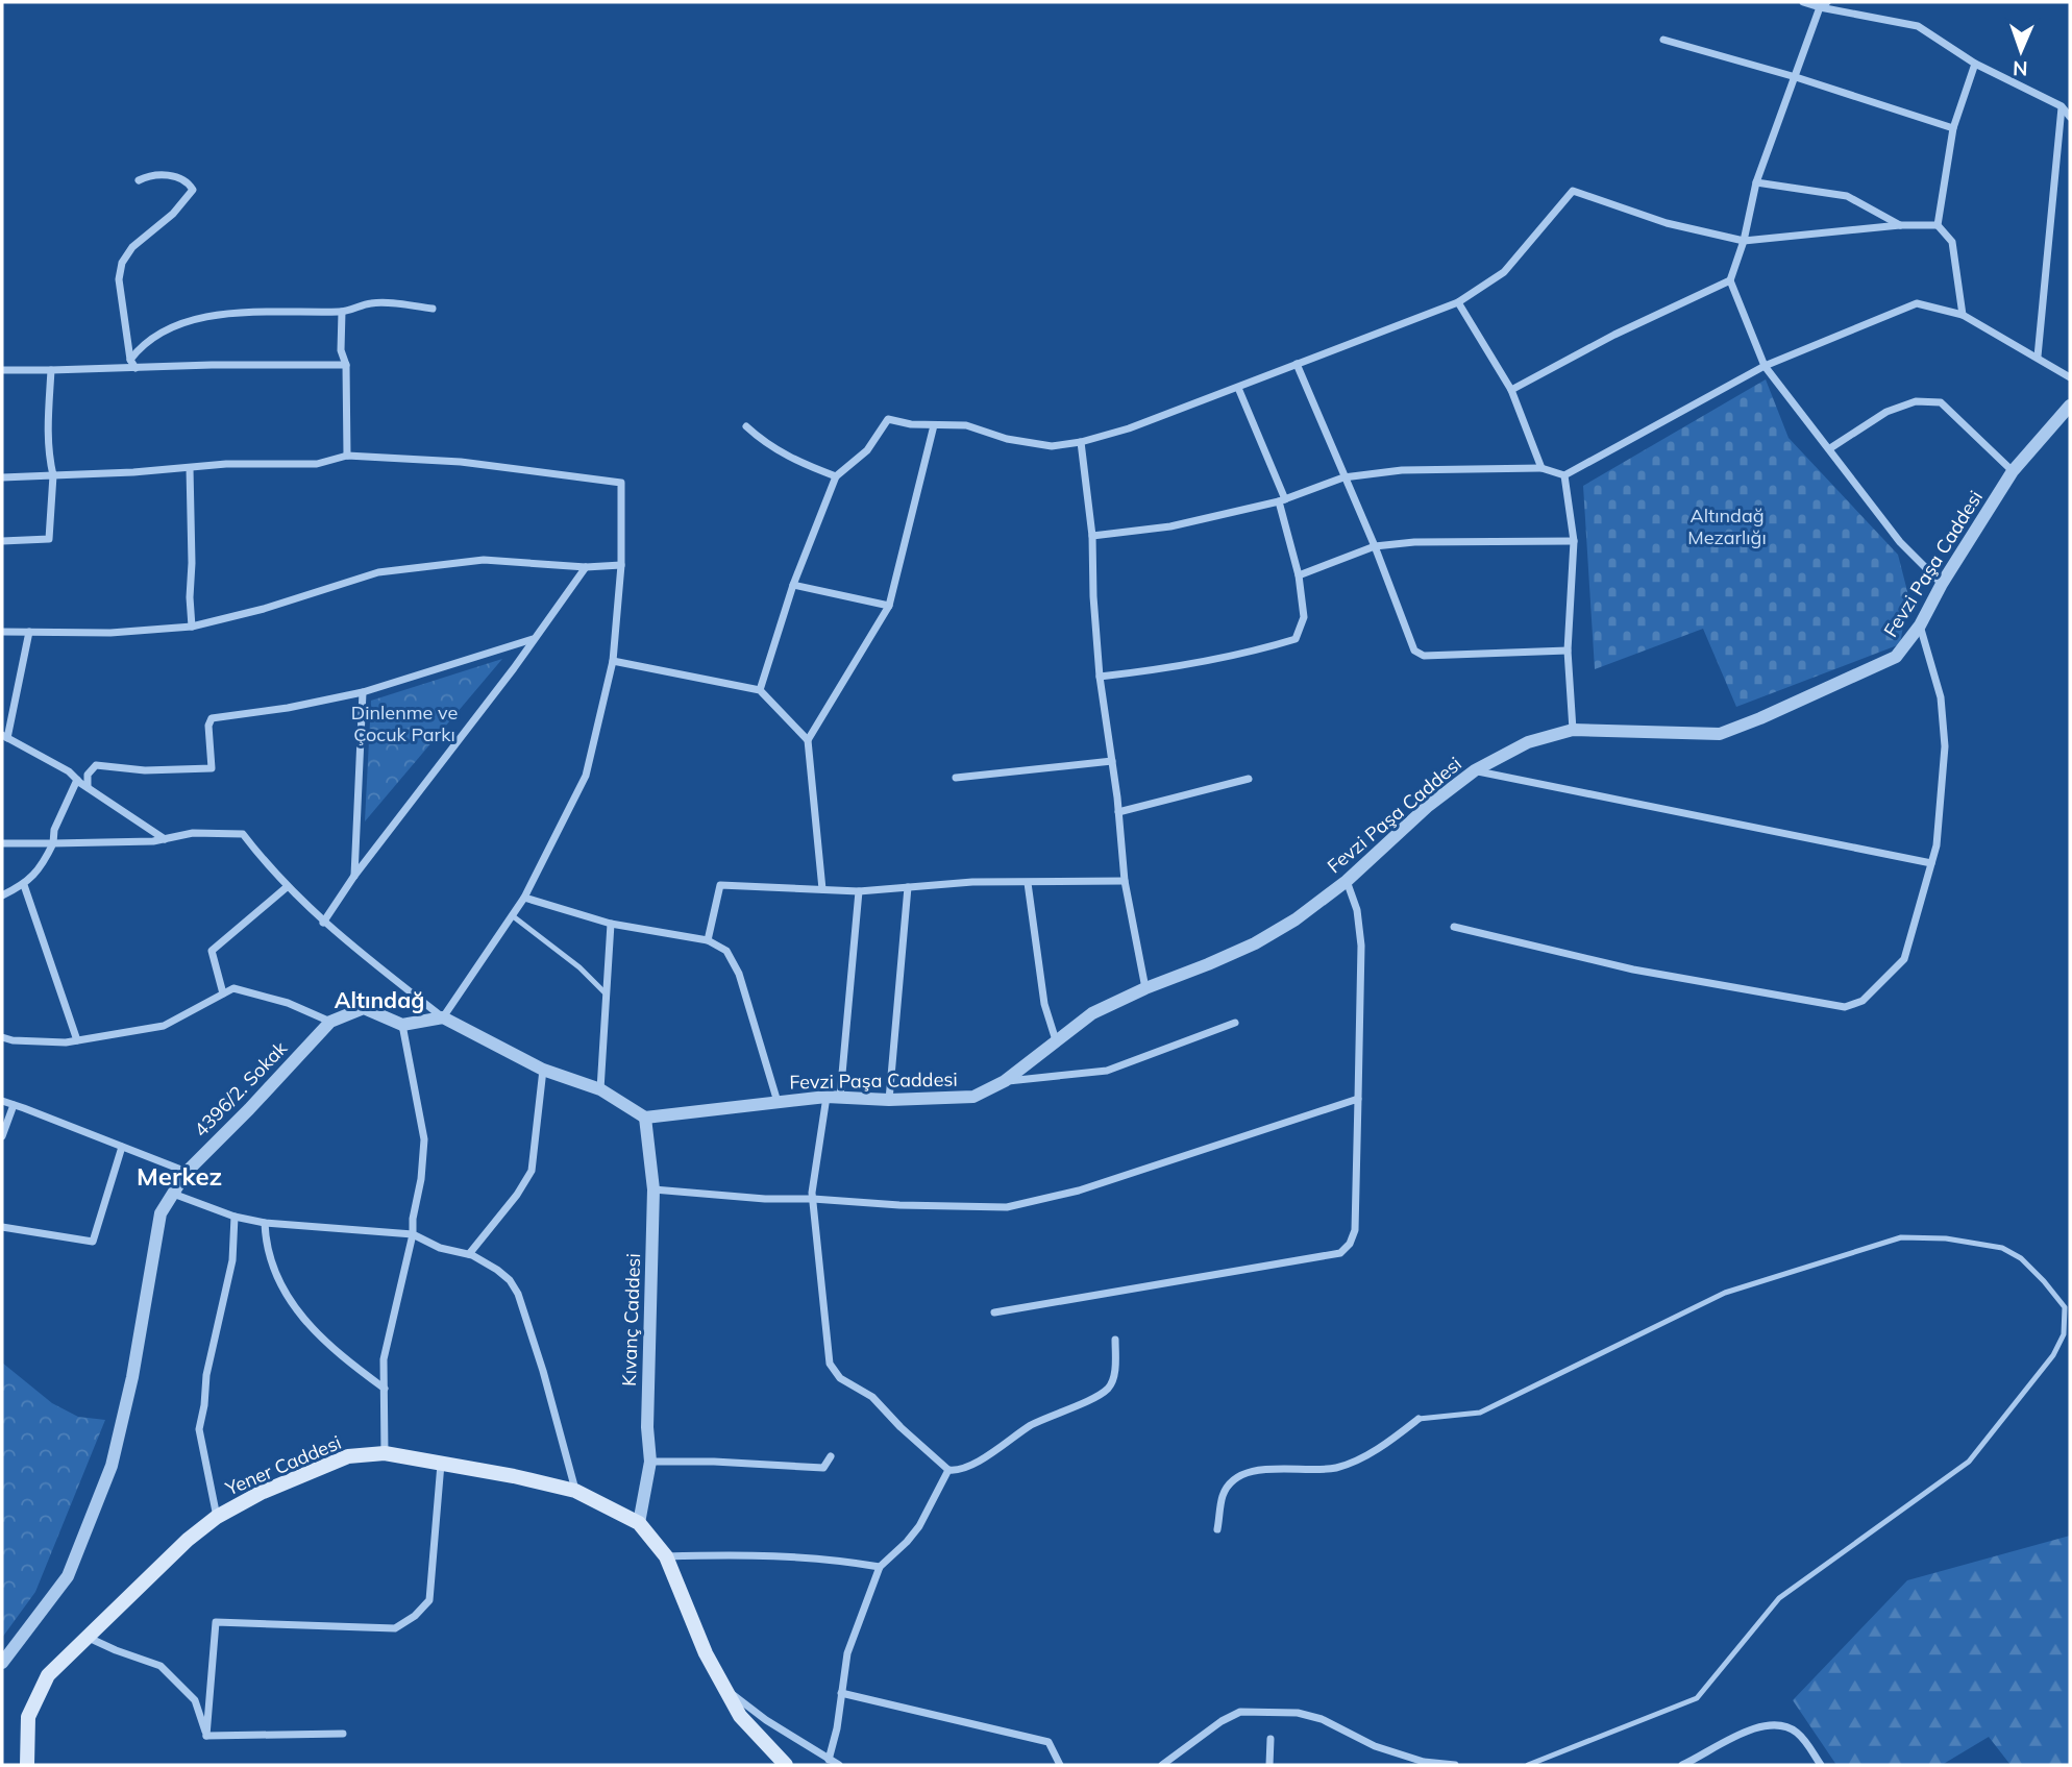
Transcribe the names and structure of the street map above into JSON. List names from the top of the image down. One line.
{"streets":{"main road":["Yener Caddesi"],"street":["Fevzi Paşa Caddesi","4396/2. Sokak","Kıvanç Caddesi"]},"crossings":[["Fevzi Paşa Caddesi","Kıvanç Caddesi"],["Kıvanç Caddesi","Yener Caddesi"]],"districts":["Altındağ","Merkez"],"parks":["Altındağ Mezarlığı","Dinlenme ve Çocuk Parkı"],"north":"bottom"}
